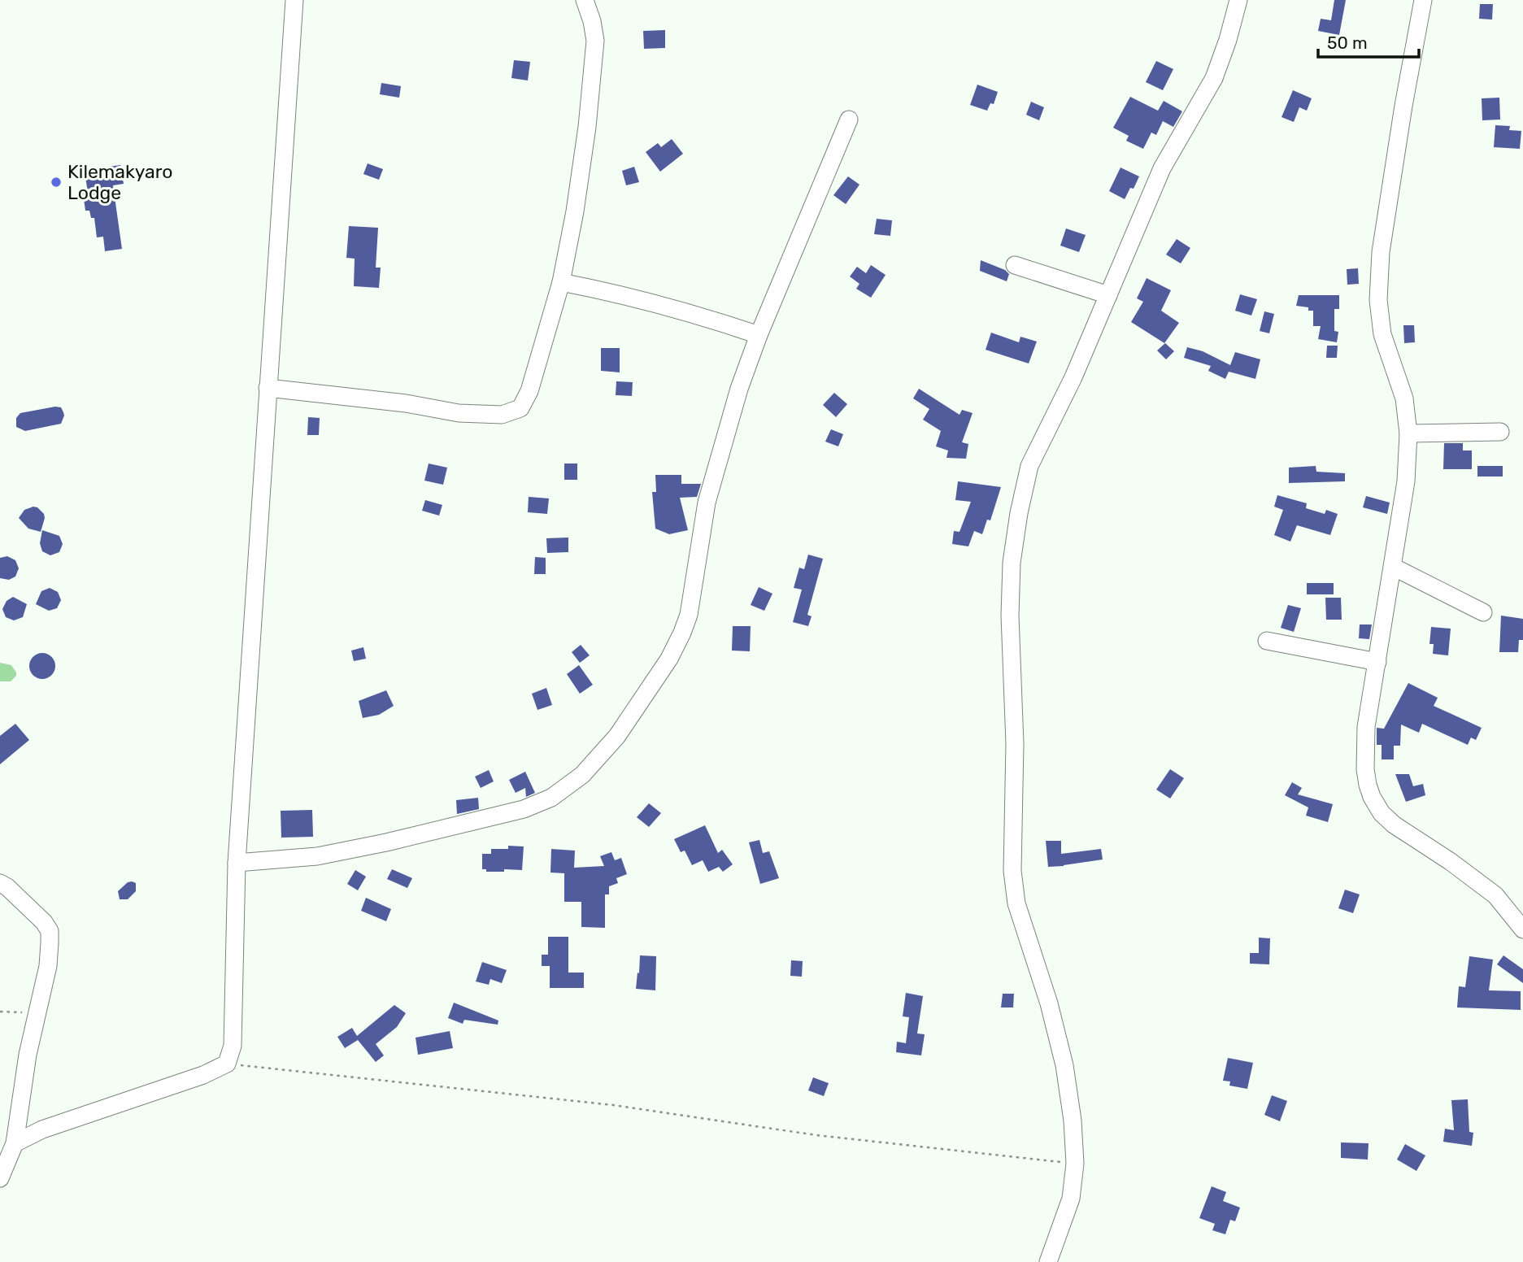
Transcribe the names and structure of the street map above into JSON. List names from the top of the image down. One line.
{"places":["Kilemakyaro Lodge"],"scale_bar":"50 m"}
